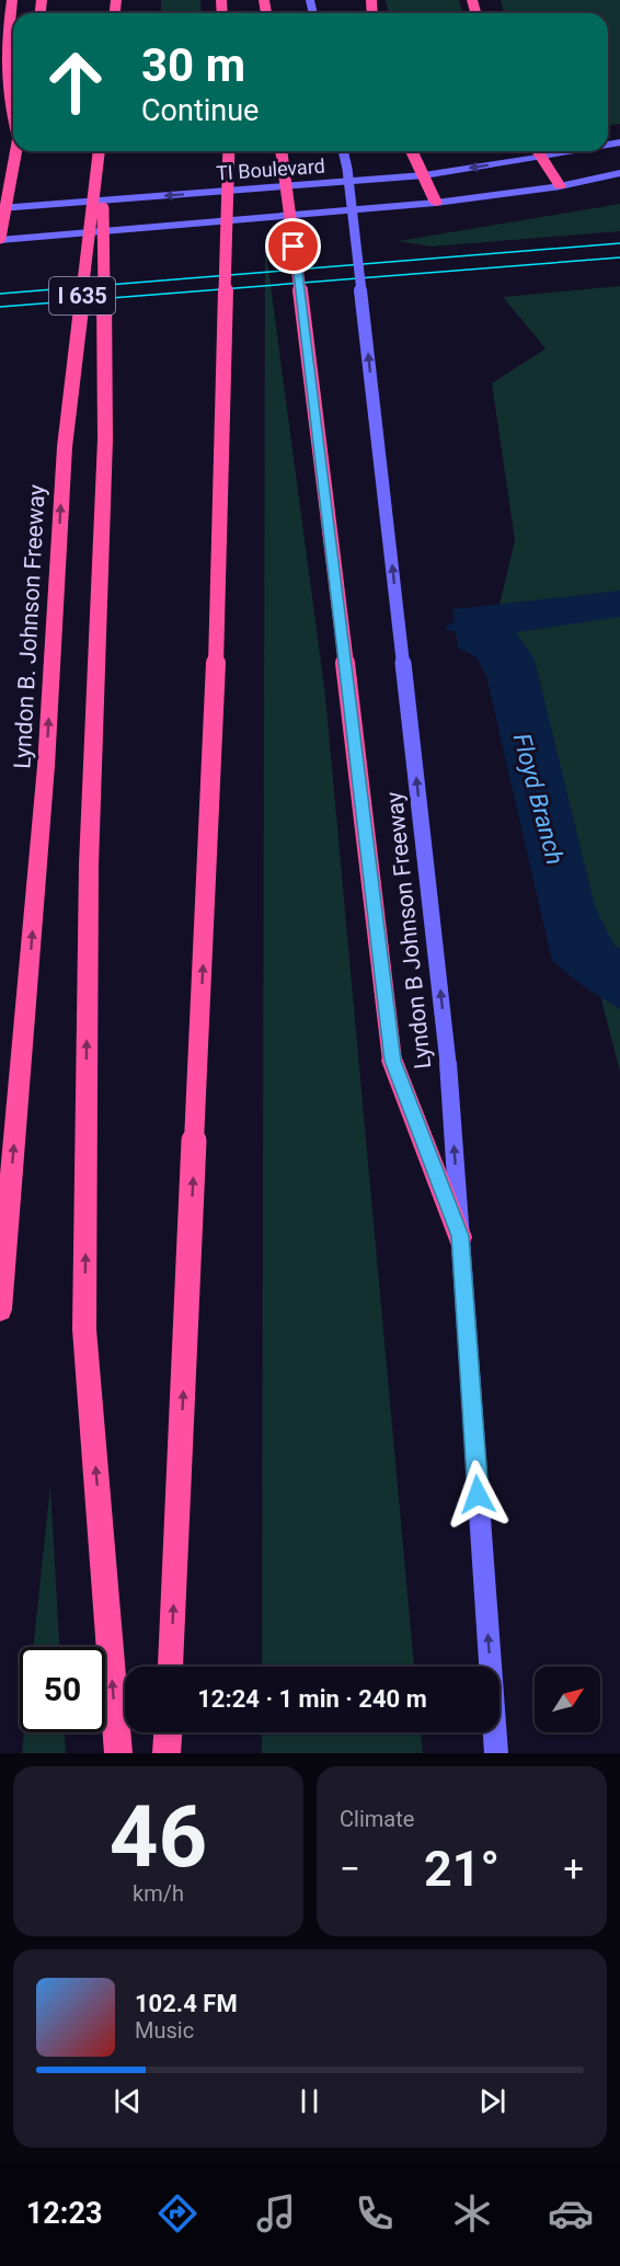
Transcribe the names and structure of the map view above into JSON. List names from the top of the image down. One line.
{"streets":{"highway":["I 635","Lyndon B. Johnson Freeway"],"main road":["TI Boulevard","Lyndon B Johnson Freeway"]},"one_way":["Lyndon B Johnson Freeway"],"water":["Floyd Branch"],"north":"top right","page":{"turn":["30 m","Continue"],"limit":"50","trip":"12:24 · 1 min · 240 m","tile":[["46","km/h"],"Climate"],"heat":["−","21°","+"],"song":["102.4 FM","Music"],"tabs":"12:23"}}
